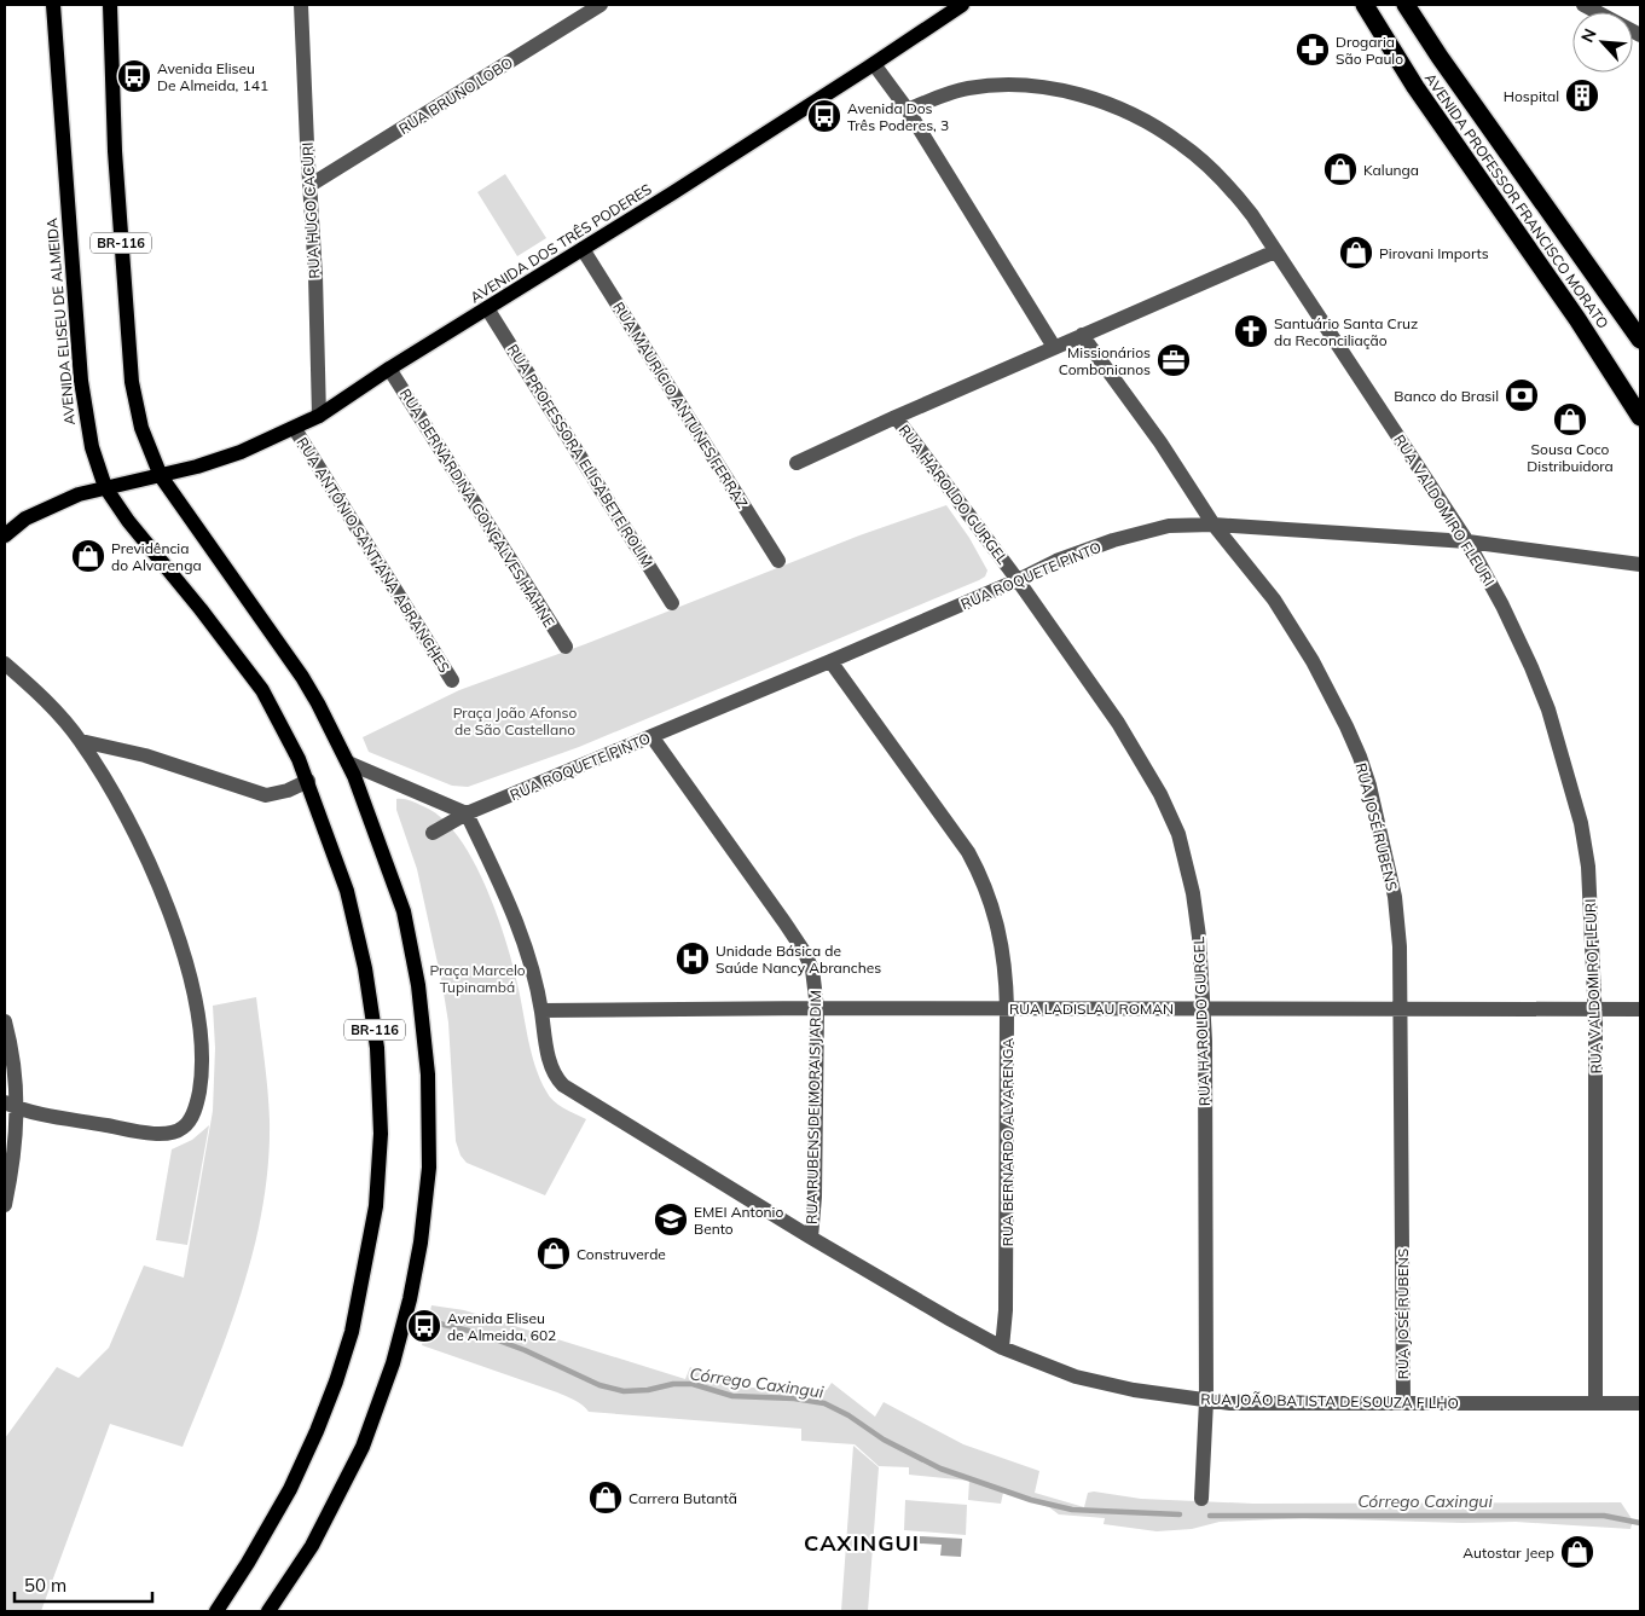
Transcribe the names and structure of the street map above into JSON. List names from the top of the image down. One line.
{"streets":{"highway":["AVENIDA PROFESSOR FRANCISCO MORATO"],"main road":["BR-116","AVENIDA DOS TRÊS PODERES","AVENIDA ELISEU DE ALMEIDA"],"street":["RUA BRUNO LOBO","RUA HUGO CACURI","RUA MAURÍCIO ANTUNES FERRAZ","RUA PROFESSORA ELISABETE ROLIM","RUA HAROLDO GURGEL","RUA BERNARDINA GONÇALVES HAHNE","RUA VALDOMIRO FLEURI","RUA ANTÔNIO SANT'ANA ABRANCHES","RUA ROQUETE PINTO","RUA JOSÉ RUBENS","RUA LADISLAU ROMAN","RUA RUBENS DE MORAIS JARDIM","RUA BERNARDO ALVARENGA","RUA JOÃO BATISTA DE SOUZA FILHO"]},"crossings":[["RUA BRUNO LOBO","RUA HUGO CACURI"],["RUA HUGO CACURI","AVENIDA DOS TRÊS PODERES"],["BR-116","AVENIDA DOS TRÊS PODERES"],["AVENIDA DOS TRÊS PODERES","AVENIDA ELISEU DE ALMEIDA"],["AVENIDA DOS TRÊS PODERES","RUA MAURÍCIO ANTUNES FERRAZ"],["AVENIDA DOS TRÊS PODERES","RUA PROFESSORA ELISABETE ROLIM"],["AVENIDA DOS TRÊS PODERES","RUA BERNARDINA GONÇALVES HAHNE"],["AVENIDA DOS TRÊS PODERES","RUA ANTÔNIO SANT'ANA ABRANCHES"],["RUA HAROLDO GURGEL","RUA ROQUETE PINTO"],["RUA HAROLDO GURGEL","RUA LADISLAU ROMAN"],["RUA HAROLDO GURGEL","RUA JOÃO BATISTA DE SOUZA FILHO"],["RUA VALDOMIRO FLEURI","RUA ROQUETE PINTO"],["RUA VALDOMIRO FLEURI","RUA LADISLAU ROMAN"],["RUA VALDOMIRO FLEURI","RUA JOÃO BATISTA DE SOUZA FILHO"],["RUA ROQUETE PINTO","RUA JOSÉ RUBENS"],["RUA ROQUETE PINTO","RUA RUBENS DE MORAIS JARDIM"],["RUA ROQUETE PINTO","RUA BERNARDO ALVARENGA"],["RUA ROQUETE PINTO","RUA JOÃO BATISTA DE SOUZA FILHO"],["RUA JOSÉ RUBENS","RUA LADISLAU ROMAN"],["RUA JOSÉ RUBENS","RUA JOÃO BATISTA DE SOUZA FILHO"],["RUA LADISLAU ROMAN","RUA RUBENS DE MORAIS JARDIM"],["RUA LADISLAU ROMAN","RUA BERNARDO ALVARENGA"],["RUA LADISLAU ROMAN","RUA JOÃO BATISTA DE SOUZA FILHO"],["RUA RUBENS DE MORAIS JARDIM","RUA JOÃO BATISTA DE SOUZA FILHO"],["RUA BERNARDO ALVARENGA","RUA JOÃO BATISTA DE SOUZA FILHO"]],"districts":["CAXINGUI"],"water":["Córrego Caxingui"],"parks":["Praça João Afonso de São Castellano","Praça Marcelo Tupinambá"],"places":{"pharmacy":["Drogaria São Paulo"],"bus stop":["Avenida Eliseu De Almeida, 141","Avenida Dos Três Poderes, 3","Avenida Eliseu de Almeida, 602"],"building":["Hospital"],"shop":["Kalunga","Pirovani Imports","Sousa Coco Distribuidora","Previdência do Alvarenga","Construverde","Carrera Butantã","Autostar Jeep"],"church":["Santuário Santa Cruz da Reconciliação"],"office":["Missionários Combonianos"],"bank":["Banco do Brasil"],"hospital":["Unidade Básica de Saúde Nancy Abranches"],"school or university":["EMEI Antonio Bento"]},"scale_bar":"50 m","north":"top left"}
